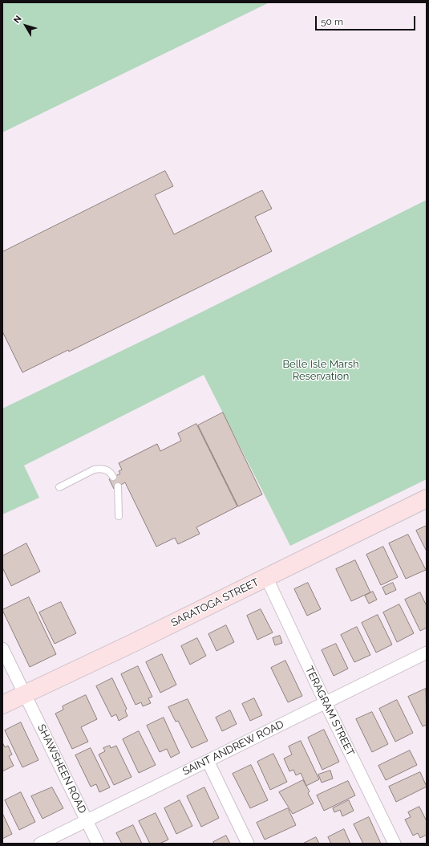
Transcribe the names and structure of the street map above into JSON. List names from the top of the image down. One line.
{"streets":{"main road":["SARATOGA STREET"],"street":["TERAGRAM STREET","SAINT ANDREW ROAD","SHAWSHEEN ROAD"]},"crossings":[["SARATOGA STREET","TERAGRAM STREET"],["SARATOGA STREET","SHAWSHEEN ROAD"],["TERAGRAM STREET","SAINT ANDREW ROAD"],["SAINT ANDREW ROAD","SHAWSHEEN ROAD"]],"parks":["Belle Isle Marsh Reservation"],"scale_bar":"50 m","north":"top left"}
